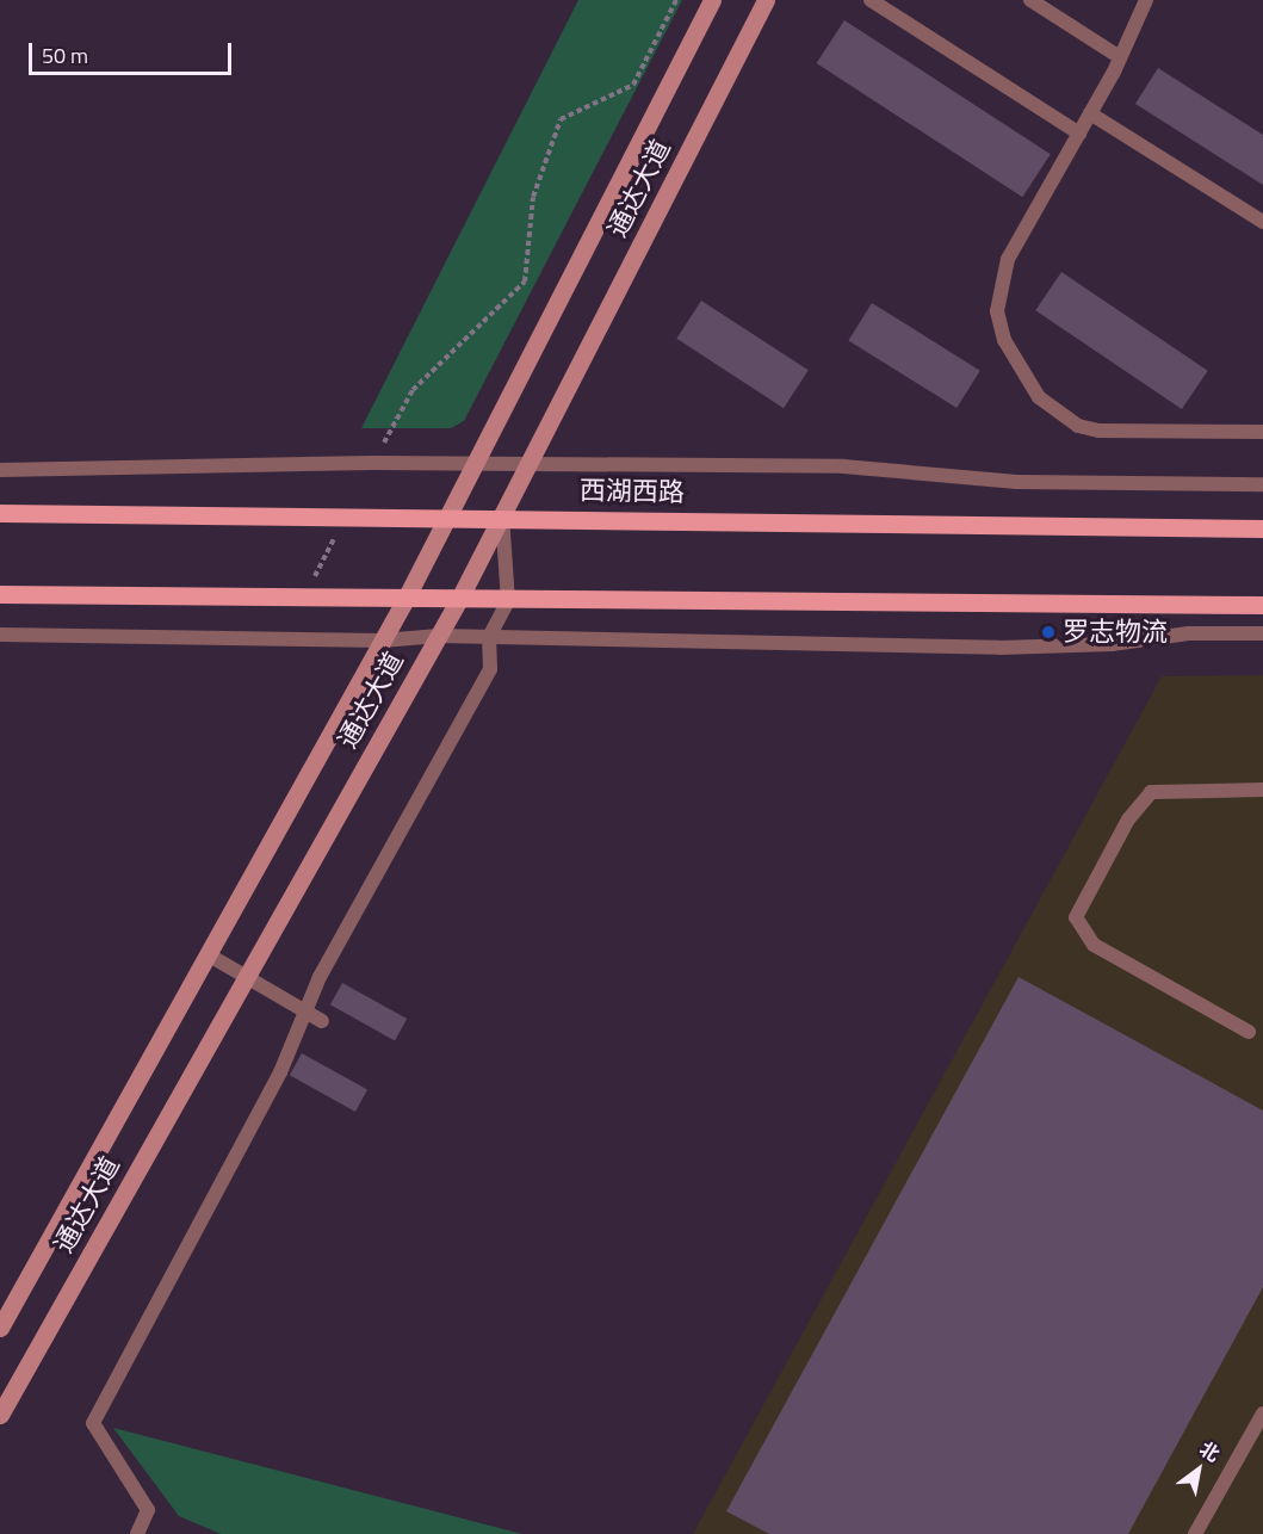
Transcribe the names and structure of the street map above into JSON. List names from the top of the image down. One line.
{"streets":{"main road":["通达大道","西湖西路"]},"crossings":[["通达大道","西湖西路"]],"places":["罗志物流"],"scale_bar":"50 m","north":"top right"}
